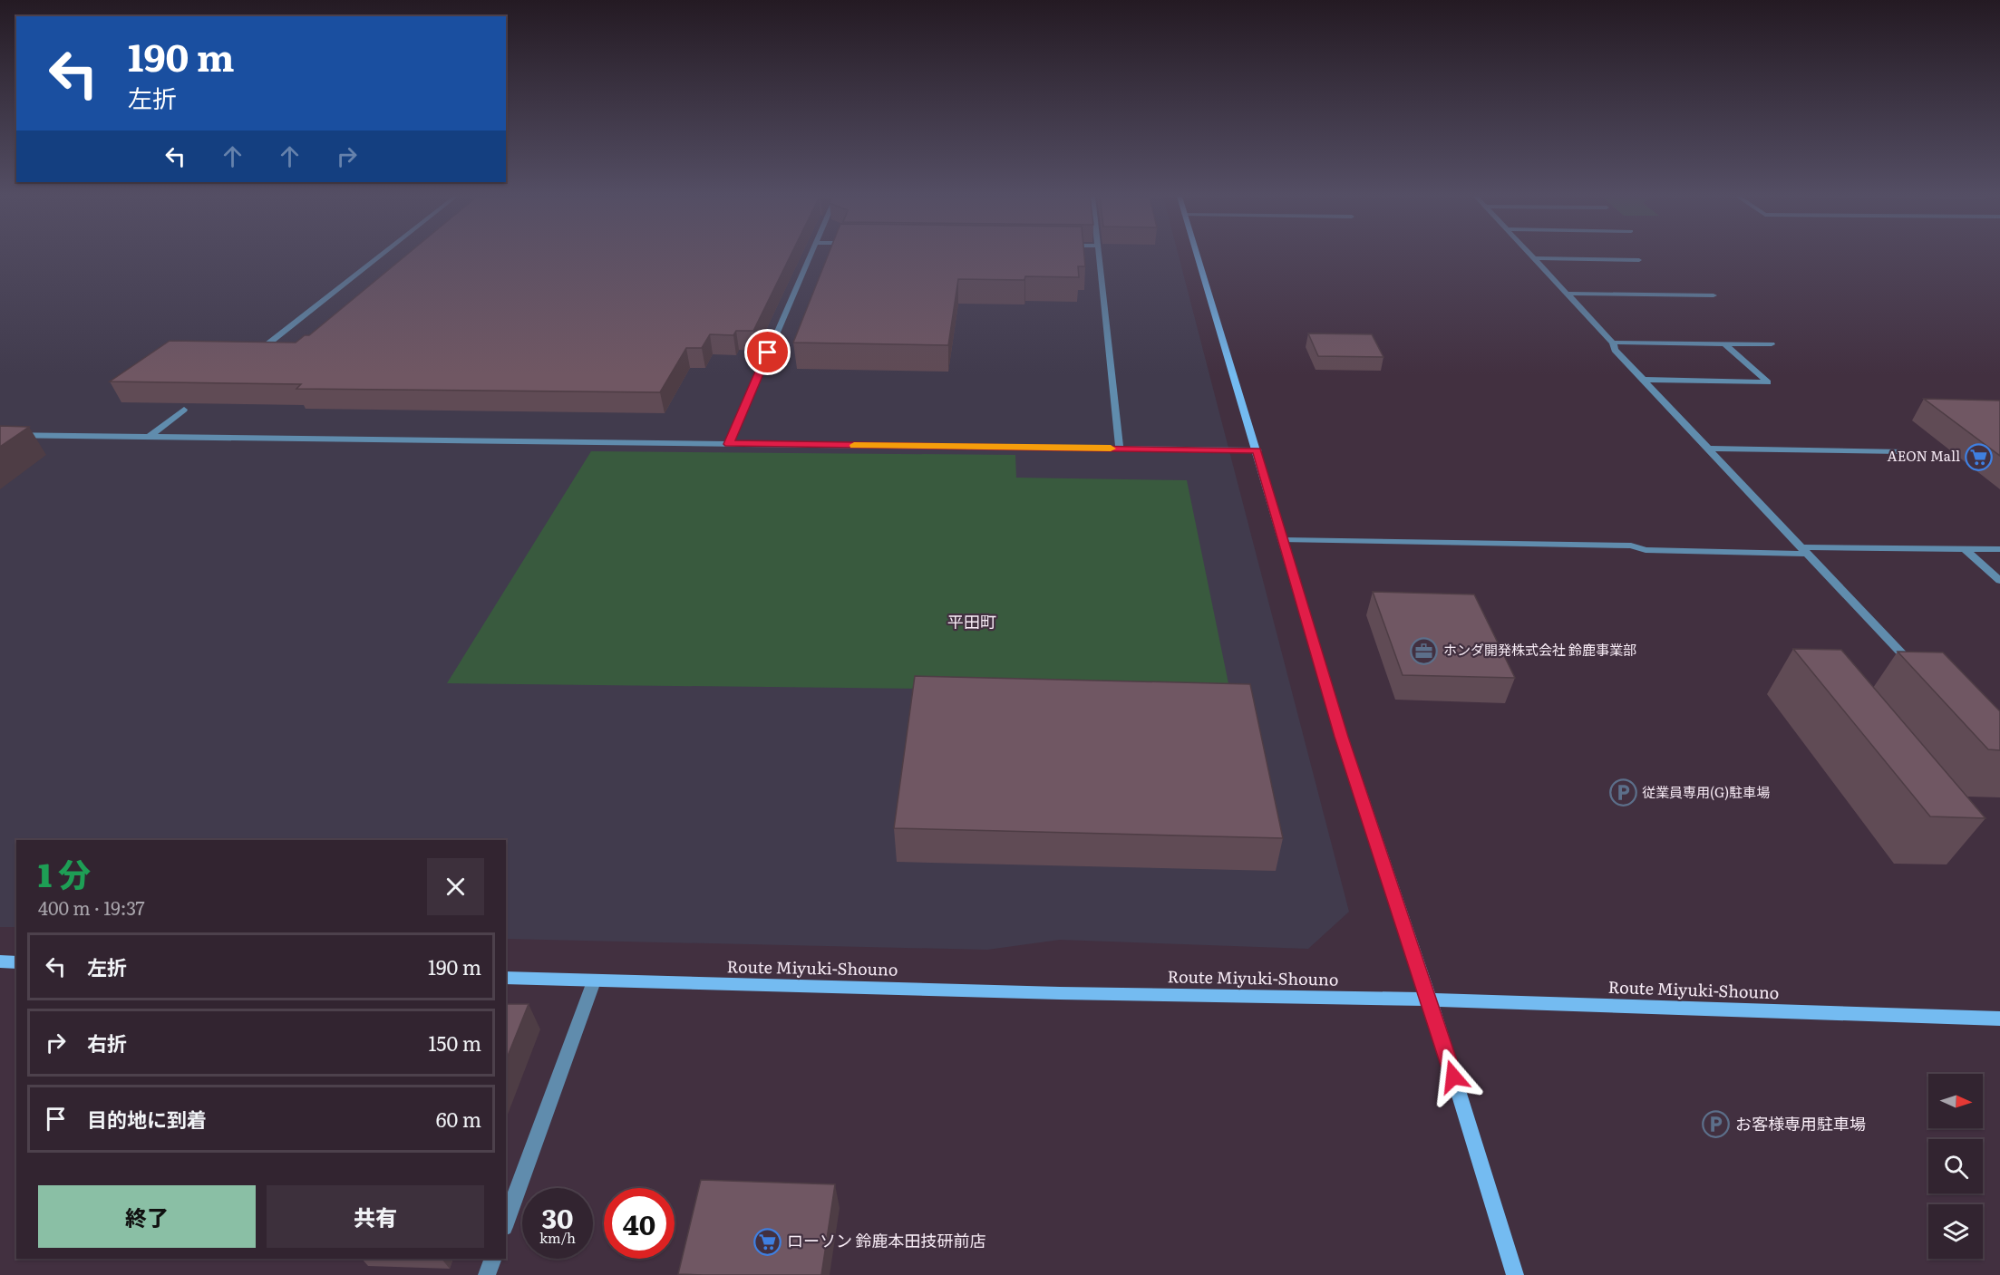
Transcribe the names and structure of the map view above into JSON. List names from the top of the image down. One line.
{"streets":{"street":["Route Miyuki-Shouno"]},"districts":["平田町"],"places":{"supermarket":["AEON Mall","ローソン 鈴鹿本田技研前店"],"office":["ホンダ開発株式会社 鈴鹿事業部"],"parking":["従業員専用(G)駐車場","お客様専用駐車場"]},"north":"right","page":{"turn":["190 m","左折"],"heading":["1 分","400 m · 19:37"],"list":[{"name":"左折","value":"190 m"},{"name":"右折","value":"150 m"},{"name":"目的地に到着","value":"60 m"}],"buttons":["終了","共有"],"speed":"30 km/h","limit":"40"}}
